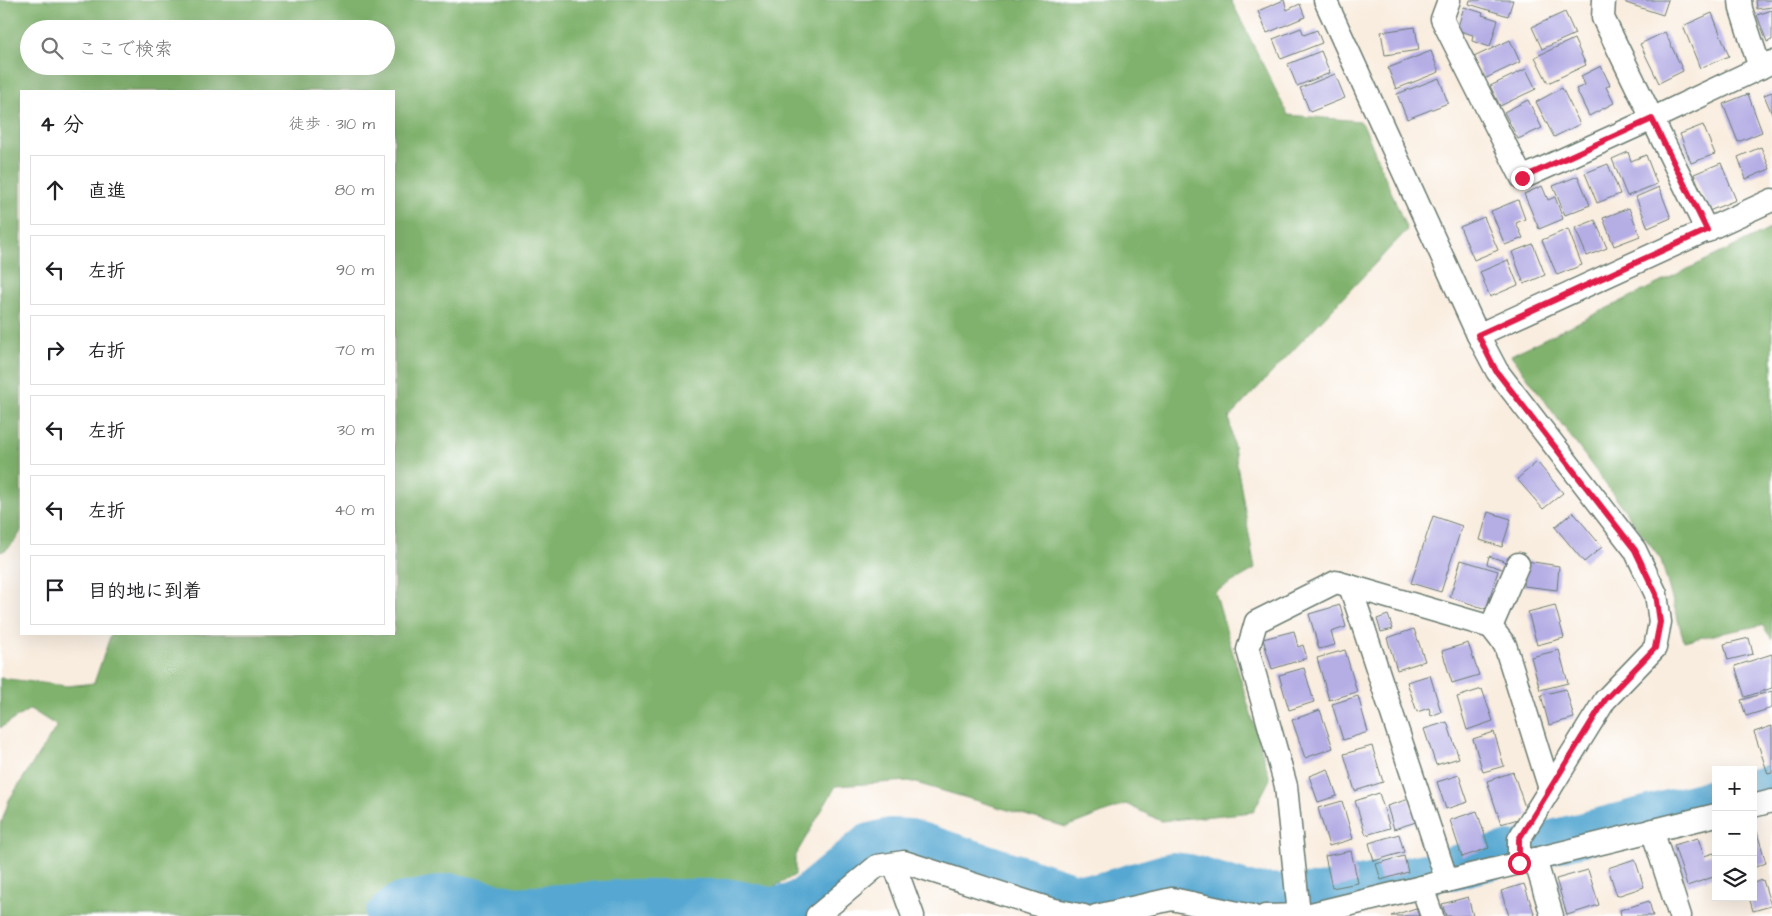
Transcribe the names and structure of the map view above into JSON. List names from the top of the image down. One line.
{"page":{"search":"ここで検索","heading":["4 分","徒歩 · 310 m"],"list":[["直進","80 m"],["左折","90 m"],["右折","70 m"],["左折","30 m"],["左折","40 m"],"目的地に到着"],"map_buttons":["+","−"]}}
